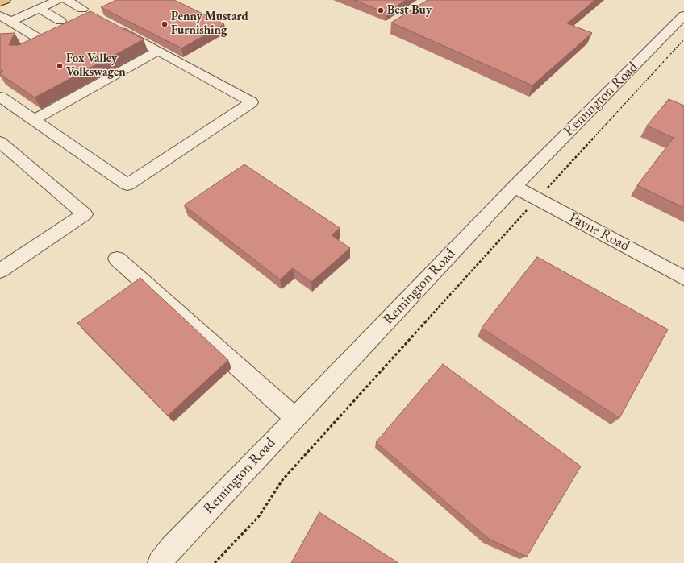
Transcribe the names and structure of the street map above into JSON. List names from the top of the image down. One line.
{"streets":{"street":["Remington Road","Payne Road"]},"crossings":[["Remington Road","Payne Road"]],"places":["Best Buy","Penny Mustard Furnishing","Fox Valley Volkswagen"]}
